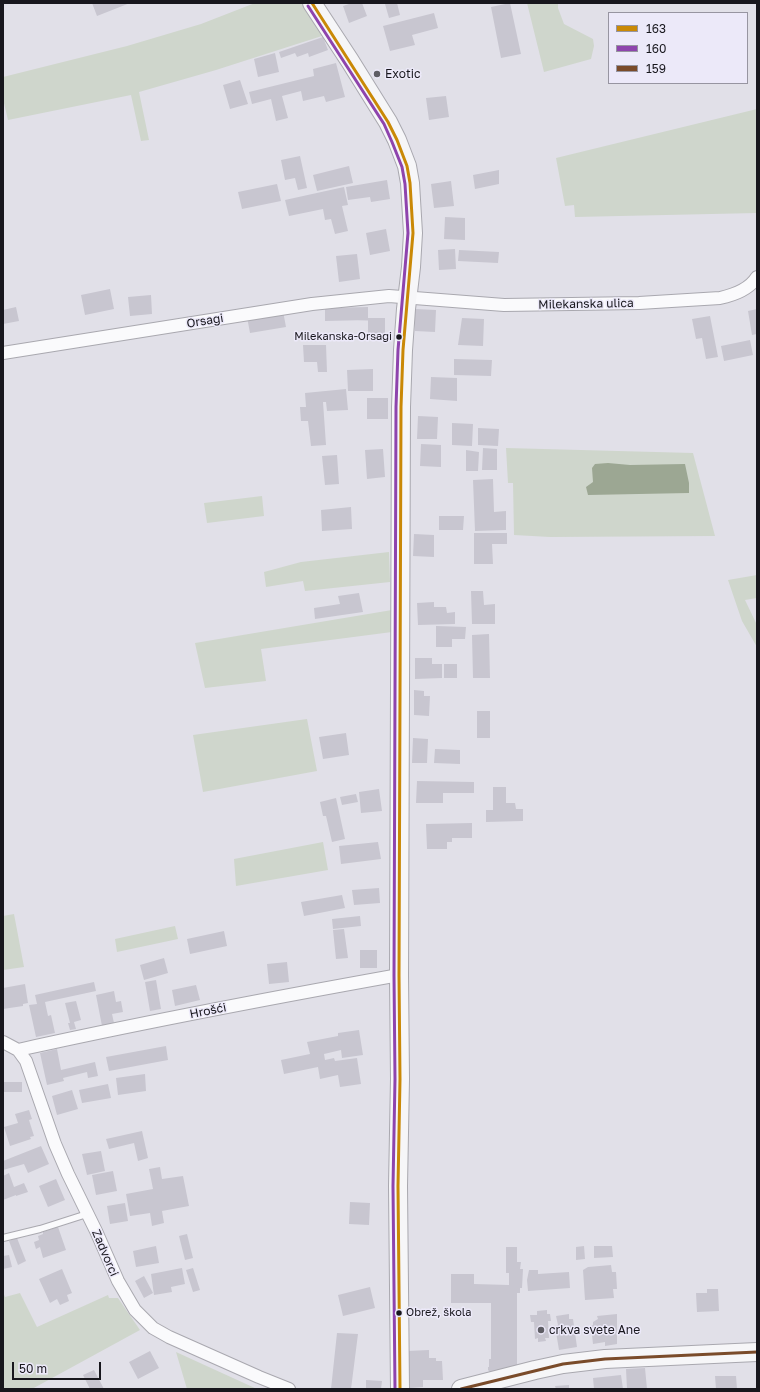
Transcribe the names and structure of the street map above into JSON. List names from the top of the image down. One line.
{"streets":{"street":["Milekanska ulica","Orsagi","Hrošći","Zadvorci"]},"crossings":[["Milekanska ulica","Orsagi"],["Hrošći","Zadvorci"]],"places":["Exotic","Milekanska-Orsagi","Obrež, škola","crkva svete Ane"],"lines":["transit line 163","transit line 160","transit line 159"],"legend":["163","160","159"],"scale_bar":"50 m"}
